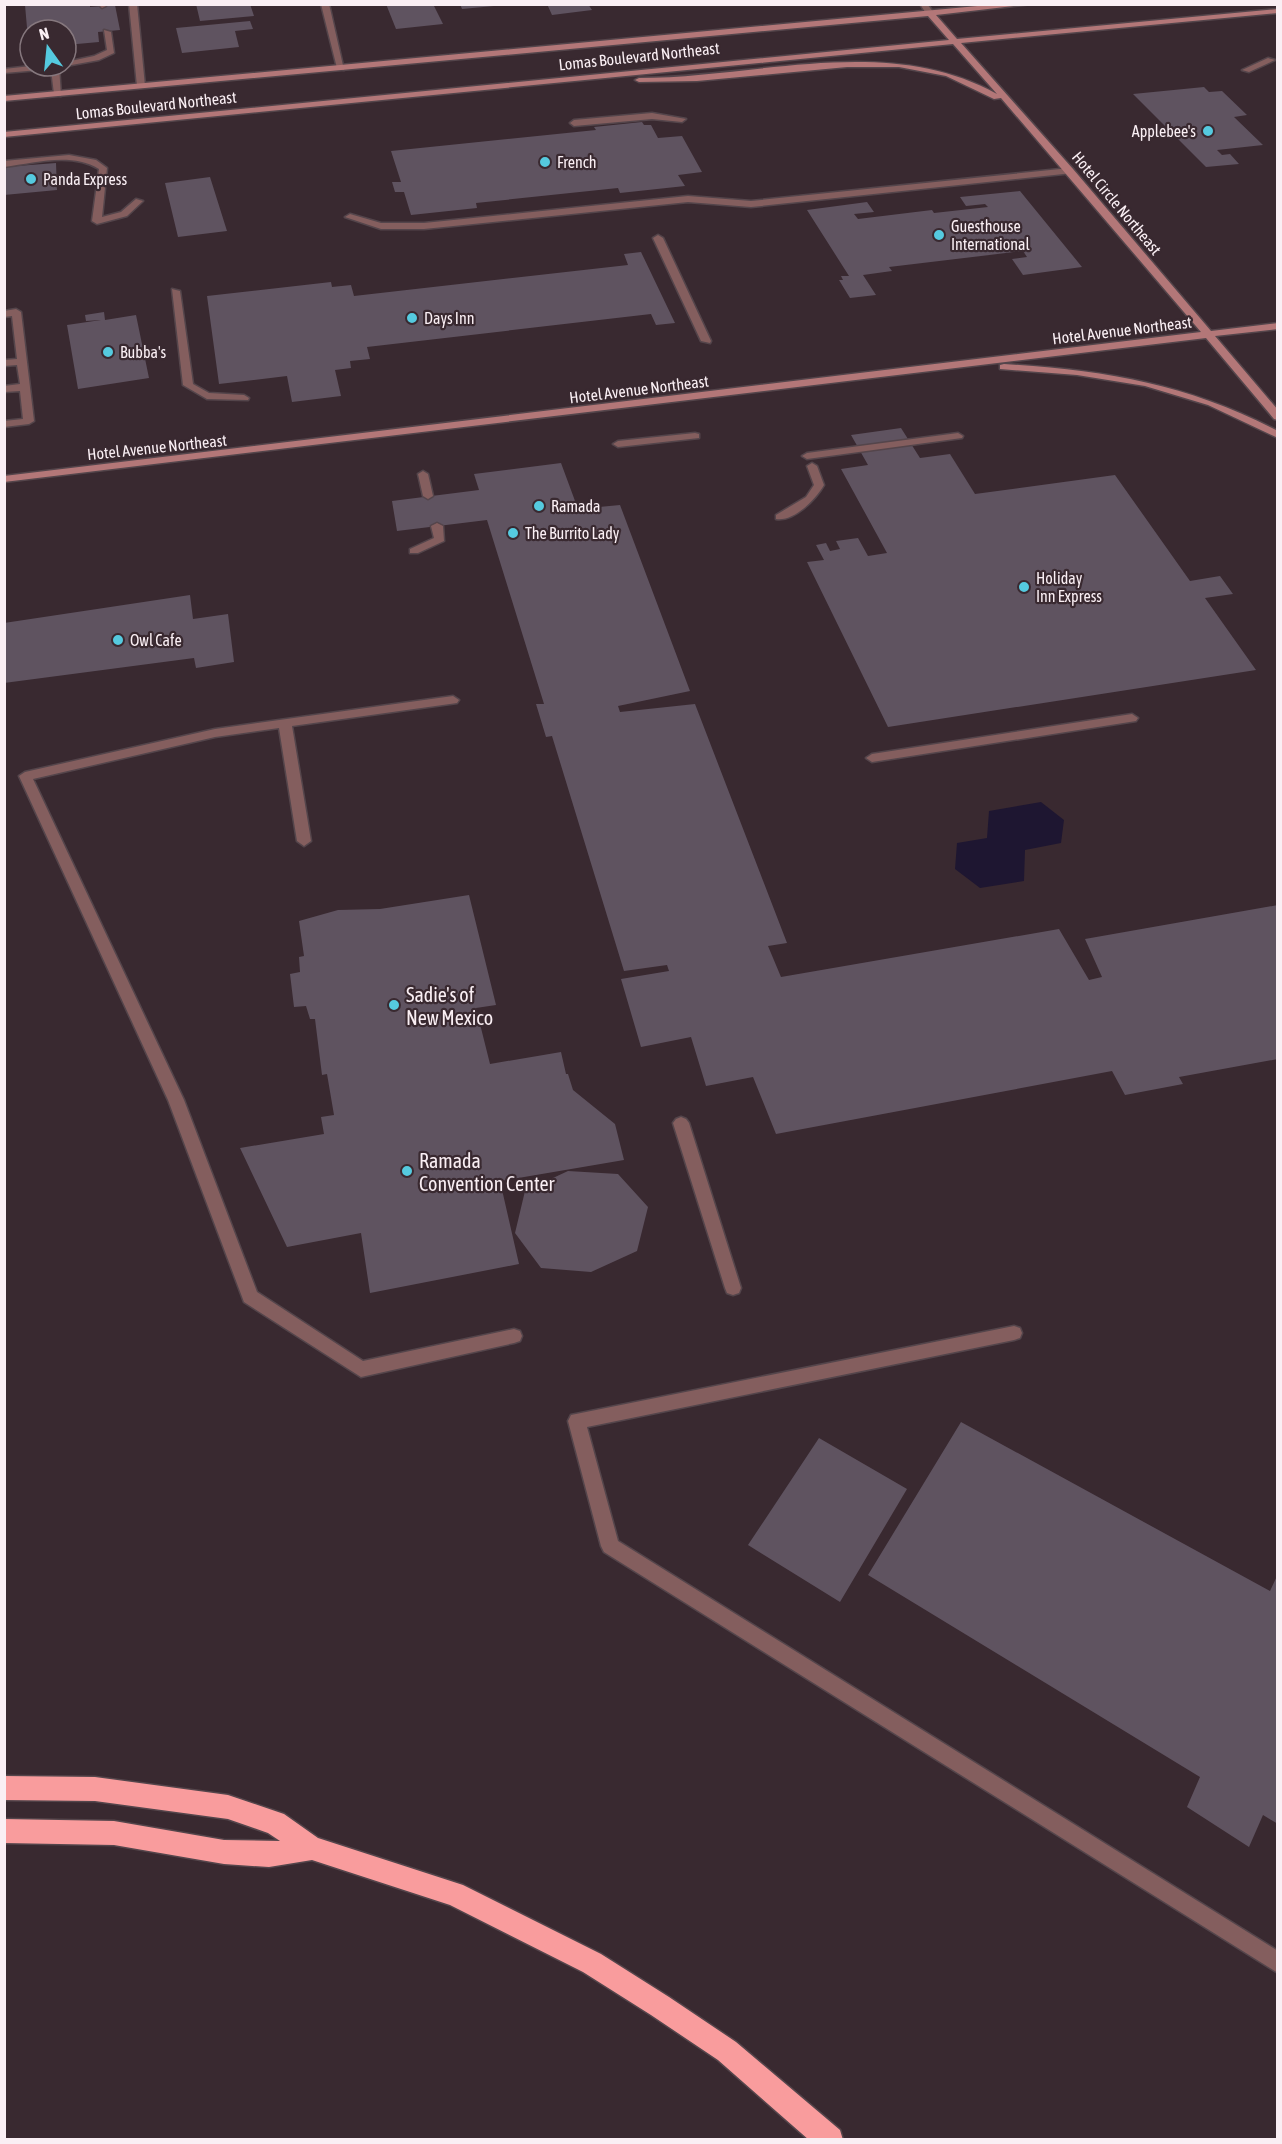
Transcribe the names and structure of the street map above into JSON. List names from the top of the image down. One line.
{"streets":{"street":["Lomas Boulevard Northeast","Hotel Circle Northeast","Hotel Avenue Northeast"]},"crossings":[["Lomas Boulevard Northeast","Hotel Circle Northeast"],["Hotel Circle Northeast","Hotel Avenue Northeast"]],"places":["Applebee's","French","Panda Express","Guesthouse International","Days Inn","Bubba's","Ramada","The Burrito Lady","Holiday Inn Express","Owl Cafe","Sadie's of New Mexico","Ramada Convention Center"],"north":"top"}
